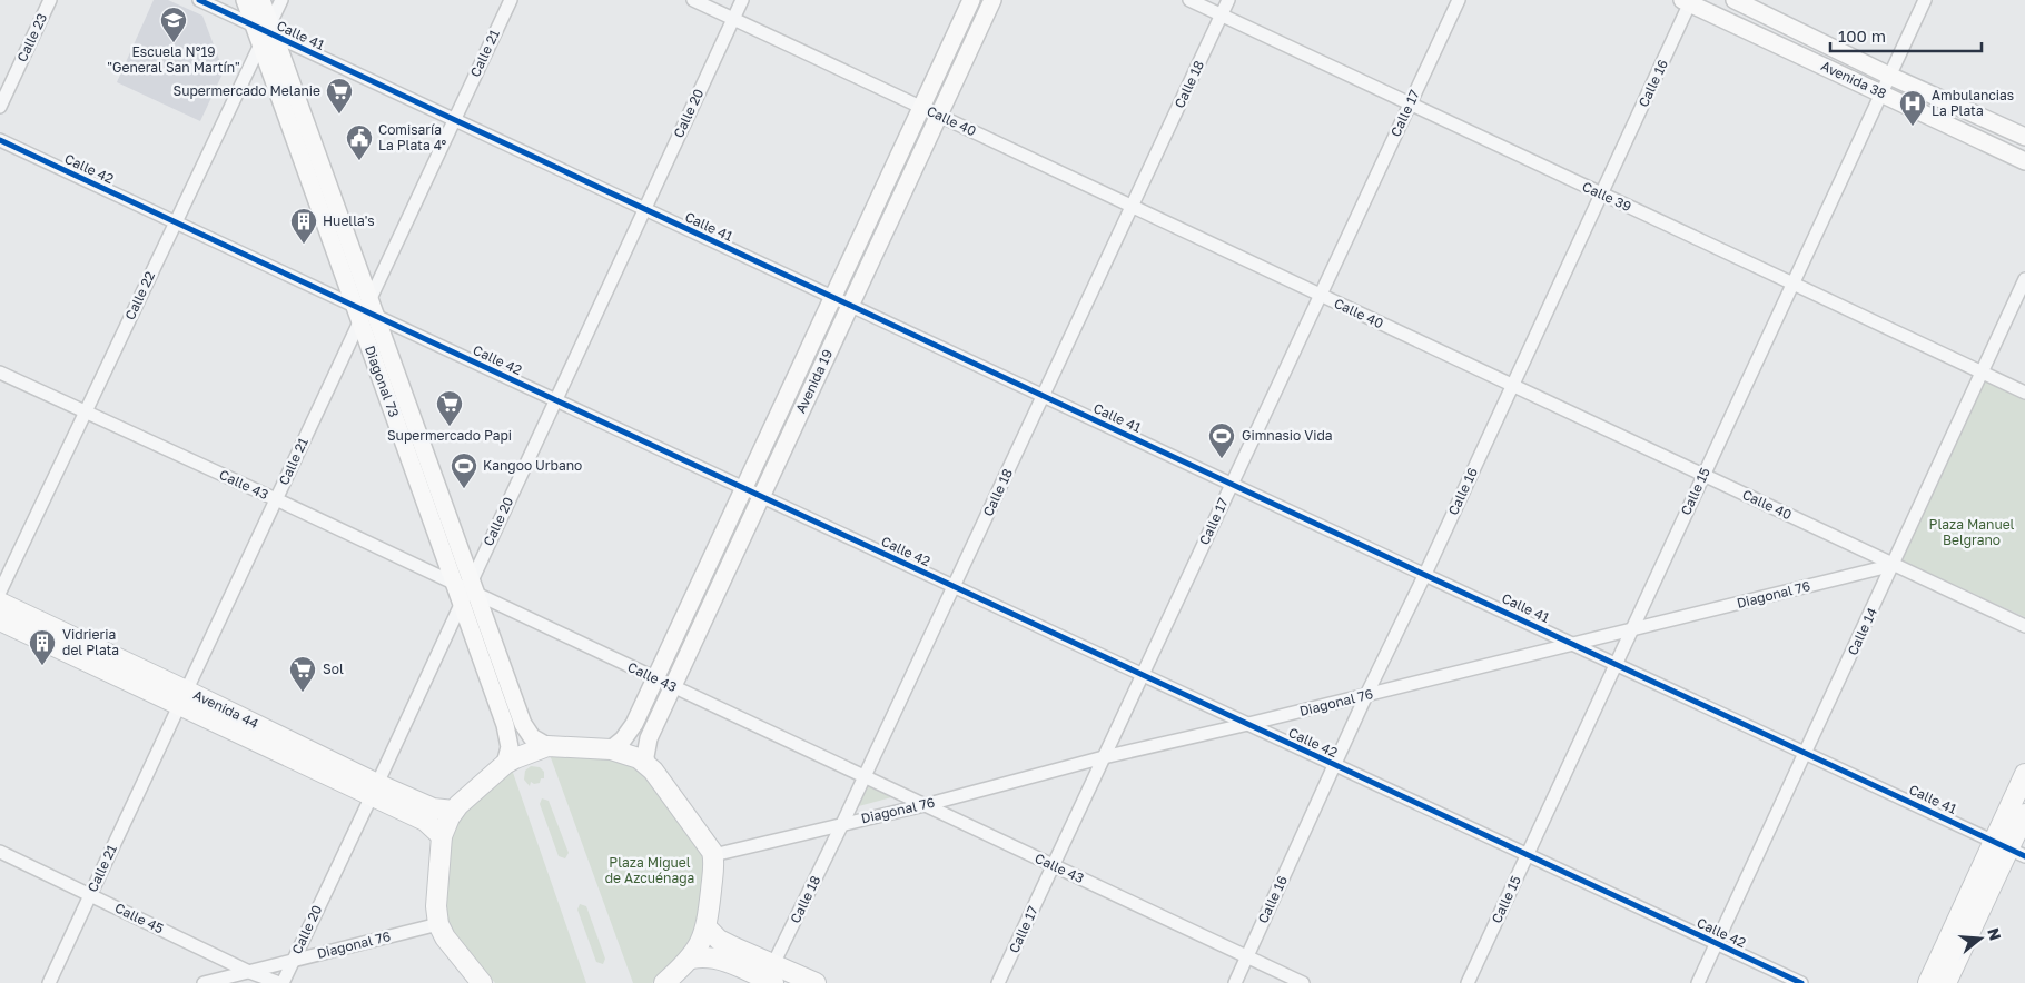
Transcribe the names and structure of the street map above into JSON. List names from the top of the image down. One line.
{"streets":{"main road":["Avenida 38","Diagonal 73","Avenida 19","Avenida 44"],"street":["Calle 41","Calle 23","Calle 21","Calle 16","Calle 18","Calle 20","Calle 17","Calle 40","Calle 42","Calle 39","Calle 22","Calle 43","Calle 15","Diagonal 76","Calle 14","Calle 45"]},"crossings":[["Calle 41","Calle 21"],["Calle 41","Calle 16"],["Calle 41","Calle 18"],["Calle 41","Calle 20"],["Calle 41","Calle 17"],["Calle 41","Calle 22"],["Calle 41","Diagonal 73"],["Calle 41","Avenida 19"],["Calle 41","Calle 15"],["Calle 41","Diagonal 76"],["Calle 41","Calle 14"],["Calle 21","Calle 42"],["Calle 21","Diagonal 73"],["Calle 21","Calle 43"],["Calle 21","Avenida 44"],["Calle 21","Calle 45"],["Avenida 38","Calle 16"],["Avenida 38","Calle 15"],["Calle 16","Calle 40"],["Calle 16","Calle 42"],["Calle 16","Calle 39"],["Calle 16","Calle 43"],["Calle 16","Diagonal 76"],["Calle 18","Calle 40"],["Calle 18","Calle 42"],["Calle 18","Calle 39"],["Calle 18","Calle 43"],["Calle 18","Diagonal 76"],["Calle 20","Calle 40"],["Calle 20","Calle 42"],["Calle 20","Diagonal 73"],["Calle 20","Calle 43"],["Calle 20","Diagonal 76"],["Calle 20","Avenida 44"],["Calle 20","Calle 45"],["Calle 17","Calle 40"],["Calle 17","Calle 42"],["Calle 17","Calle 39"],["Calle 17","Calle 43"],["Calle 17","Diagonal 76"],["Calle 40","Avenida 19"],["Calle 40","Calle 15"],["Calle 40","Diagonal 76"],["Calle 40","Calle 14"],["Calle 42","Calle 22"],["Calle 42","Diagonal 73"],["Calle 42","Avenida 19"],["Calle 42","Calle 15"],["Calle 42","Diagonal 76"],["Calle 42","Calle 14"],["Calle 39","Calle 15"],["Calle 39","Calle 14"],["Calle 22","Diagonal 73"],["Calle 22","Calle 43"],["Diagonal 73","Calle 43"],["Avenida 19","Calle 43"],["Calle 43","Diagonal 76"],["Calle 15","Diagonal 76"],["Diagonal 76","Calle 14"],["Diagonal 76","Calle 45"]],"parks":["Plaza Manuel Belgrano","Plaza Miguel de Azcuénaga"],"places":{"school or university":["Escuela N°19 \"General San Martín\""],"supermarket":["Supermercado Melanie","Supermercado Papi","Sol"],"hospital":["Ambulancias La Plata"],"public building":["Comisaría La Plata 4°"],"building":["Huella's","Vidrieria del Plata"],"sports":["Gimnasio Vida","Kangoo Urbano"]},"scale_bar":"100 m","north":"right"}
